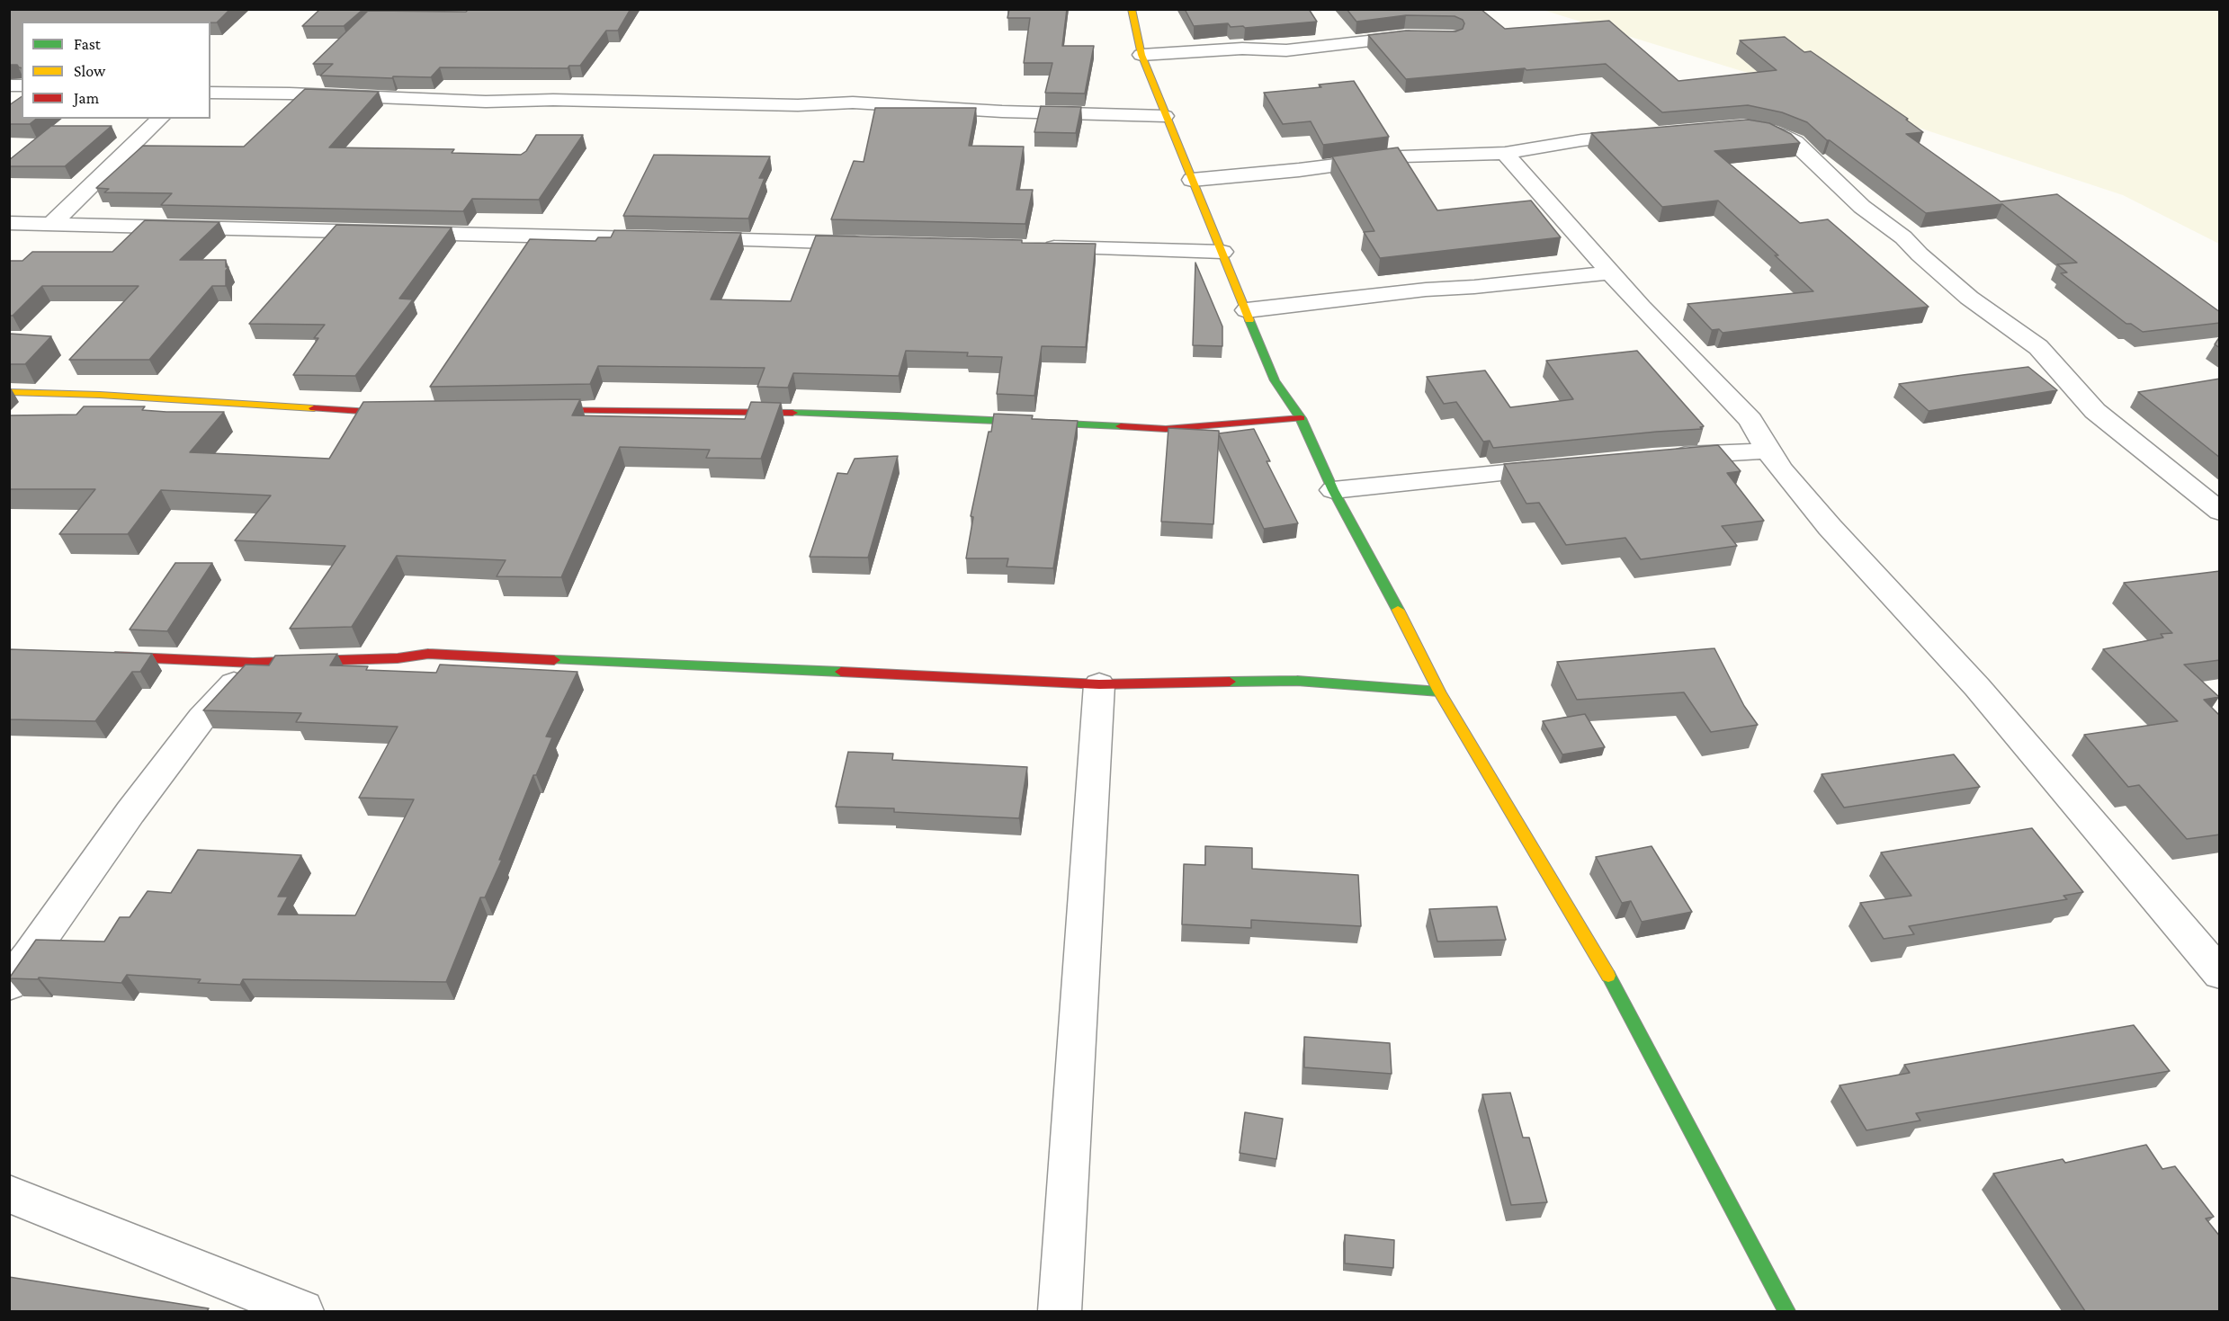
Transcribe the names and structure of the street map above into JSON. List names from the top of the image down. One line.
{"legend":["Fast","Slow","Jam"]}
